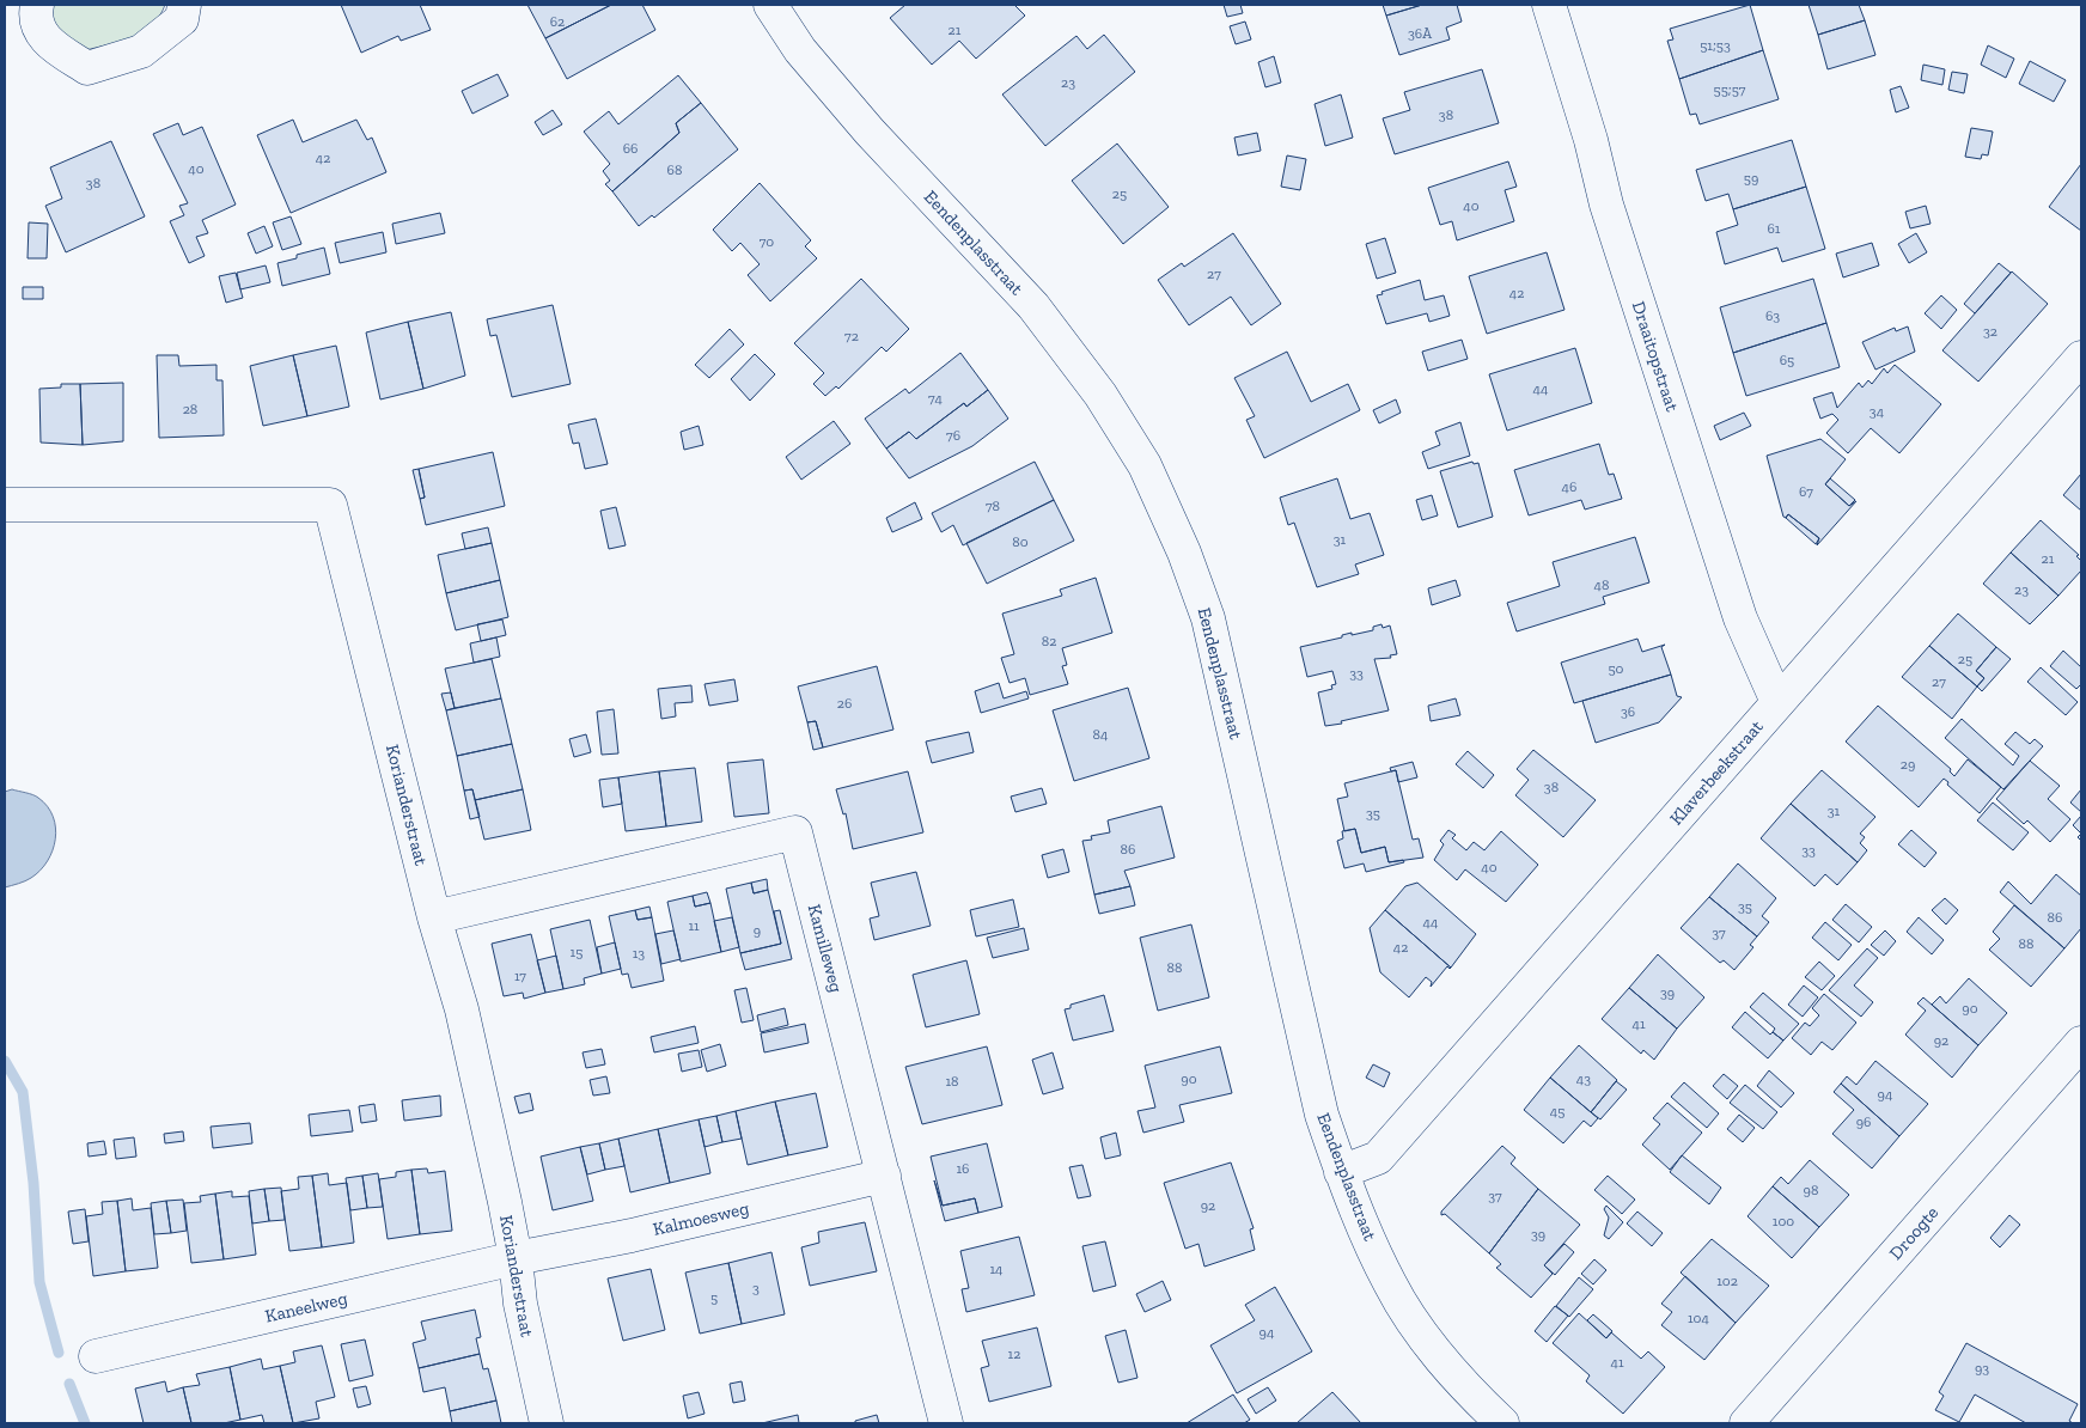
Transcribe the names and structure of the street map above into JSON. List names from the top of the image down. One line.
{"streets":{"street":["Eendenplasstraat","Draaitopstraat","Klaverbeekstraat","Korianderstraat","Kamilleweg","Kalmoesweg","Droogte","Kaneelweg"]},"crossings":[["Eendenplasstraat","Klaverbeekstraat"],["Draaitopstraat","Klaverbeekstraat"],["Korianderstraat","Kamilleweg"],["Korianderstraat","Kalmoesweg"],["Korianderstraat","Kaneelweg"],["Kamilleweg","Kalmoesweg"],["Kalmoesweg","Kaneelweg"]],"house_numbers":["62","21","36A","51;53","23","55;57","38","66","42","40","68","59","38","25","40","61","70","27","42","63","32","72","65","44","74","28","34","76","46","67","78","31","80","21","48","23","82","25","50","33","27","26","36","84","29","38","31","35","86","33","40","35","86","44","11","9","37","88","42","15","13","88","17","39","90","41","92","90","43","18","94","45","96","16","98","37","92","100","39","14","102","3","5","104","94","12","41","93"]}
